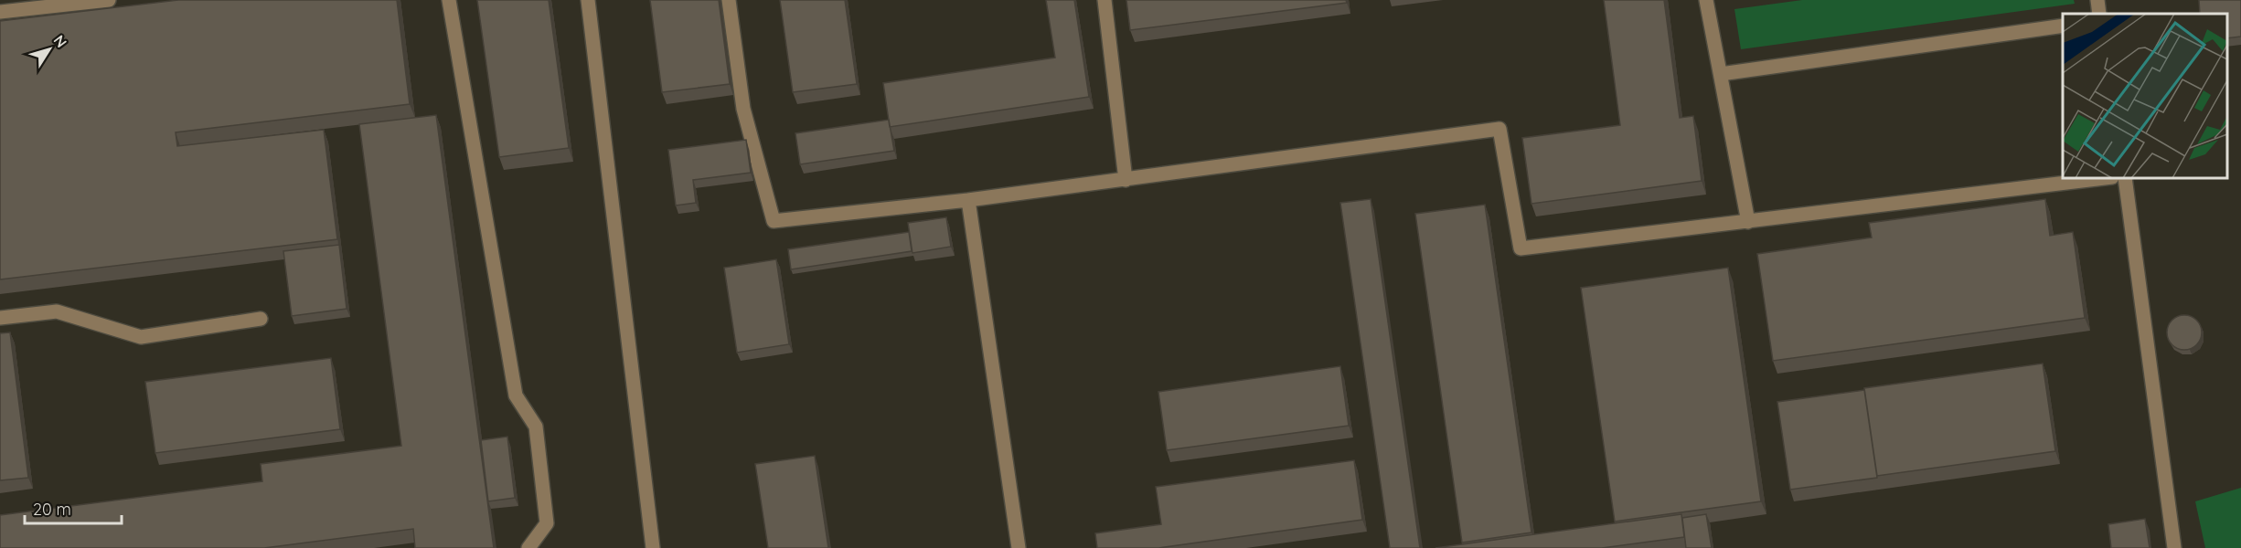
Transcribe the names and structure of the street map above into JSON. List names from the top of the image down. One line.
{"scale_bar":"20 m","north":"top right"}
